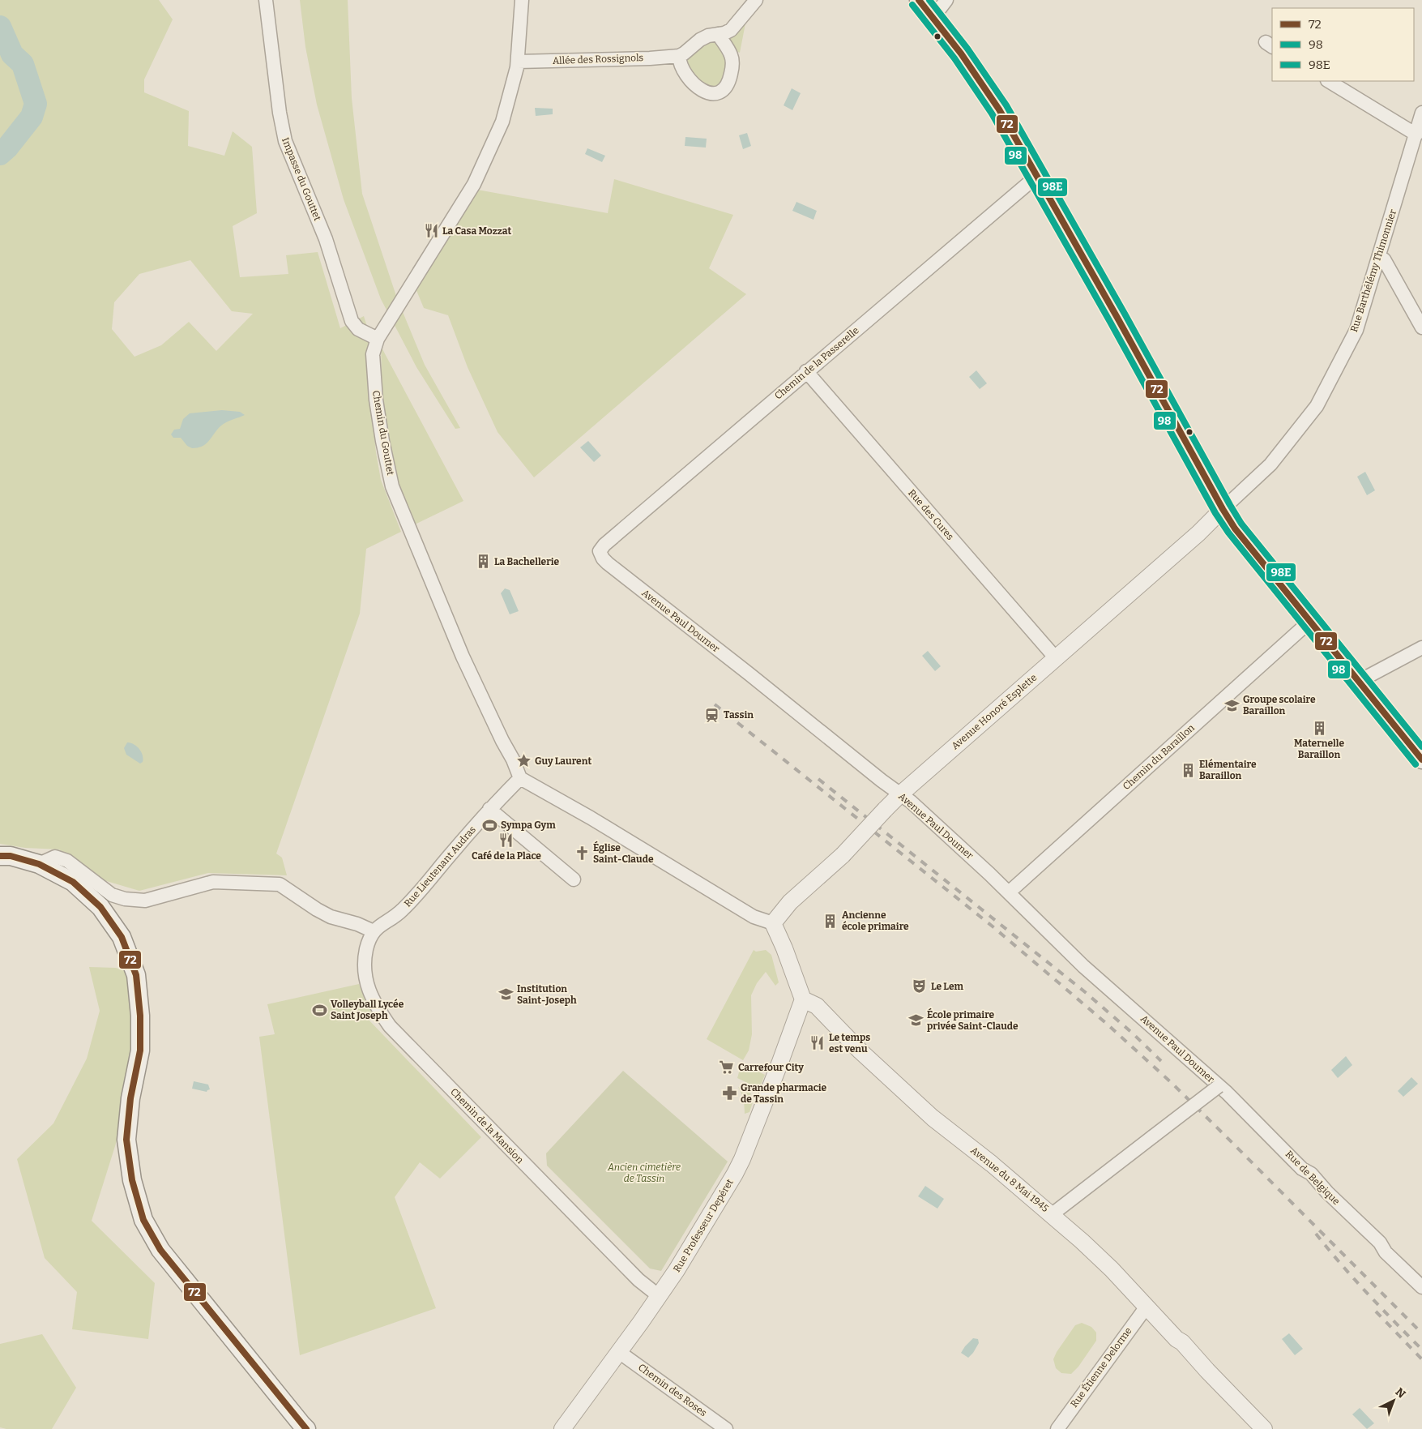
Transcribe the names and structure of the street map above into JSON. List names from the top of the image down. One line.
{"streets":{"street":["Allée des Rossignols","Impasse du Gouttet","Rue Barthélémy Thimonnier","Chemin de la Passerelle","Chemin du Gouttet","Rue des Cures","Avenue Paul Doumer","Avenue Honoré Esplette","Chemin du Baraillon","Rue Lieutenant Audras","Chemin de la Mansion","Rue de Belgique","Avenue du 8 Mai 1945","Rue Professeur Depéret","Rue Étienne Delorme","Chemin des Roses"]},"crossings":[["Allée des Rossignols","Chemin du Gouttet"],["Impasse du Gouttet","Chemin du Gouttet"],["Rue Barthélémy Thimonnier","Avenue Honoré Esplette"],["Chemin de la Passerelle","Rue des Cures"],["Chemin de la Passerelle","Avenue Paul Doumer"],["Chemin du Gouttet","Rue Lieutenant Audras"],["Rue des Cures","Avenue Honoré Esplette"],["Avenue Paul Doumer","Avenue Honoré Esplette"],["Avenue Paul Doumer","Chemin du Baraillon"],["Avenue Paul Doumer","Rue de Belgique"],["Rue Lieutenant Audras","Chemin de la Mansion"],["Chemin de la Mansion","Rue Professeur Depéret"],["Avenue du 8 Mai 1945","Rue Professeur Depéret"],["Avenue du 8 Mai 1945","Rue Étienne Delorme"],["Rue Professeur Depéret","Chemin des Roses"]],"parks":["Ancien cimetière de Tassin"],"places":{"restaurant":["La Casa Mozzat","Café de la Place","Le temps est venu"],"building":["La Bachellerie","Maternelle Baraillon","Elémentaire Baraillon","Ancienne école primaire"],"school or university":["Groupe scolaire Baraillon","Institution Saint-Joseph","École primaire privée Saint-Claude"],"station":["Tassin"],"place":["Guy Laurent"],"sports":["Sympa Gym","Volleyball Lycée Saint Joseph"],"church":["Église Saint-Claude"],"theatre":["Le Lem"],"supermarket":["Carrefour City"],"pharmacy":["Grande pharmacie de Tassin"]},"lines":["transit line 72","transit line 98E","transit line 98"],"legend":["72","98","98E"],"north":"top right"}
